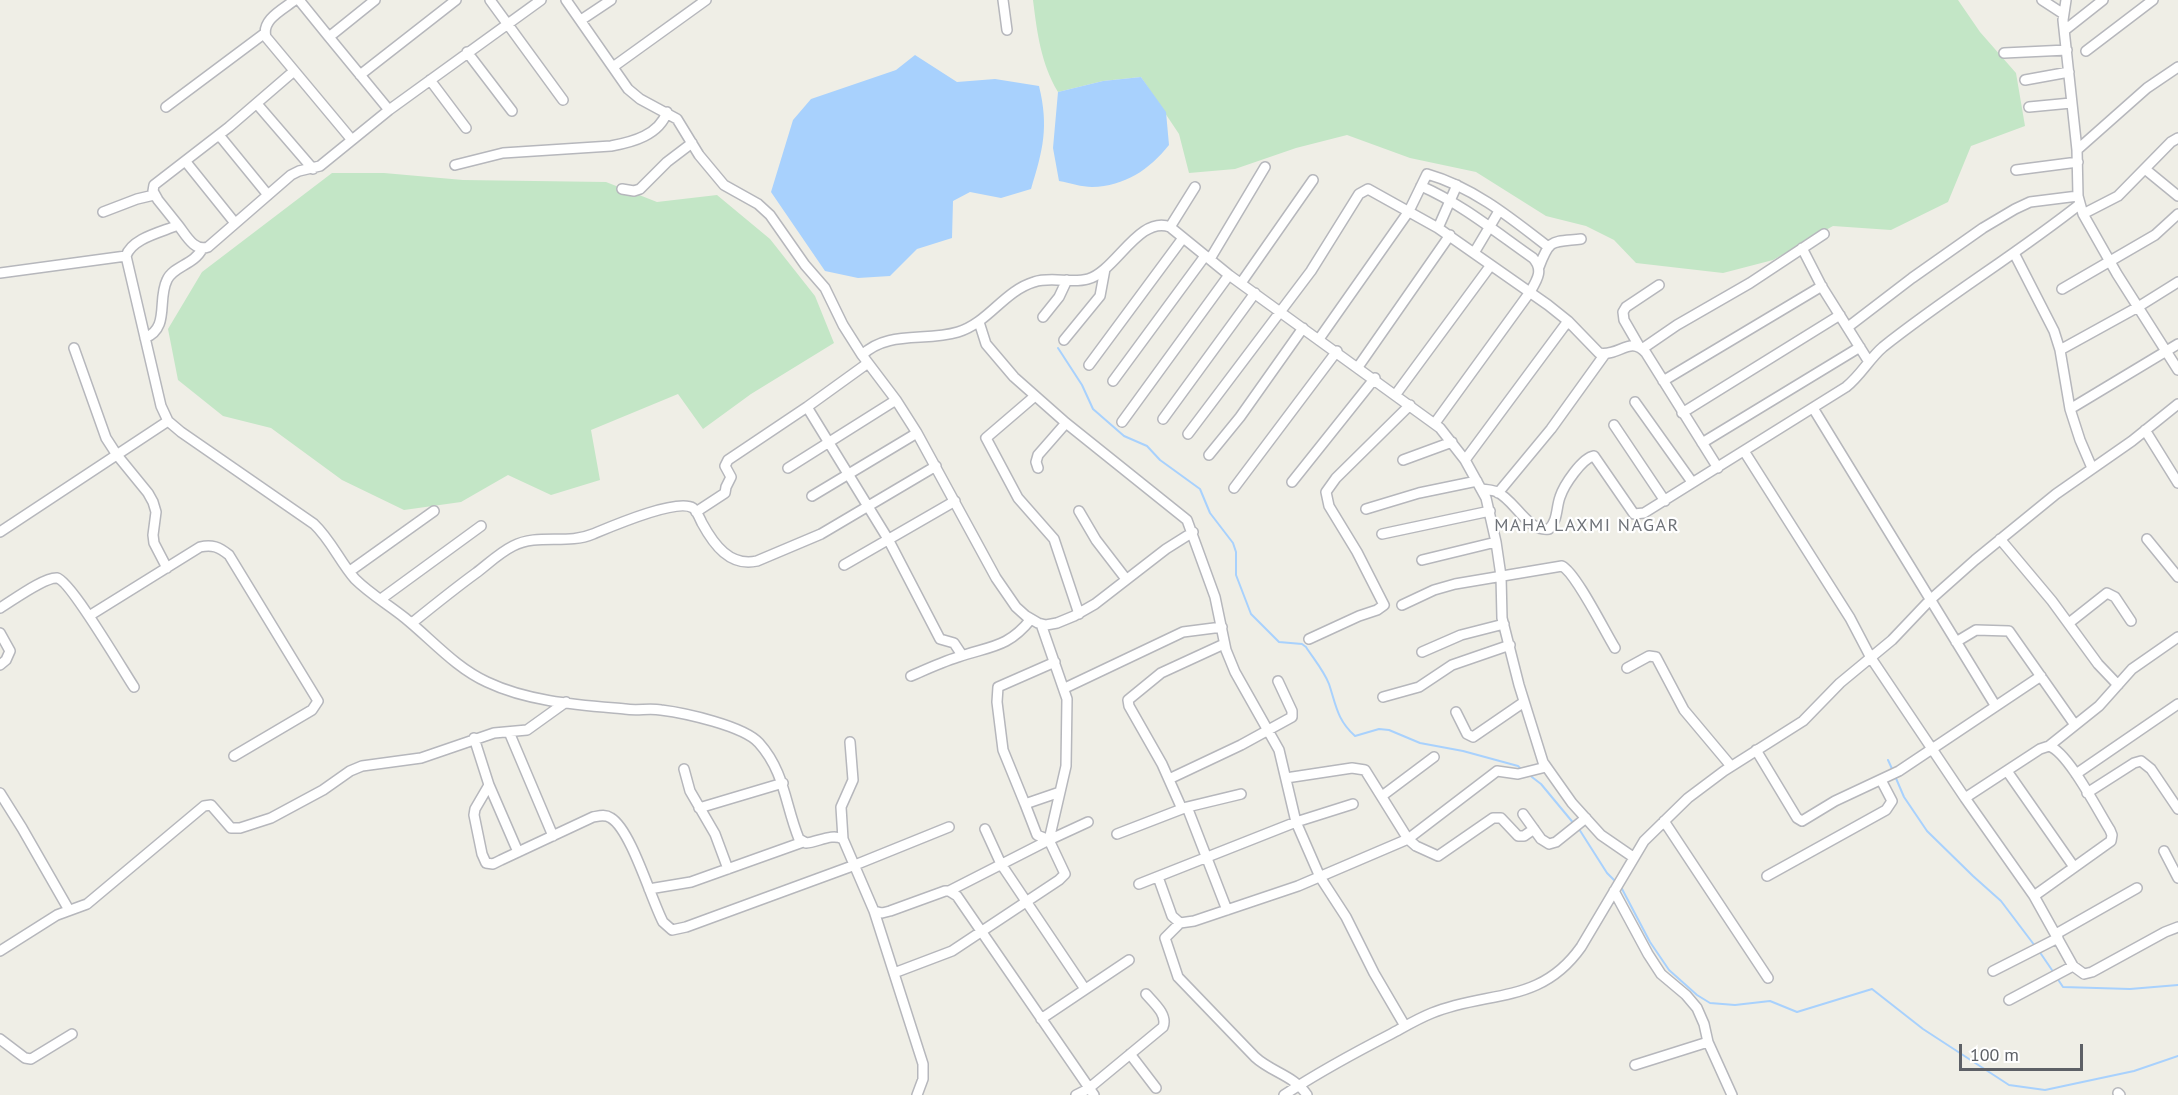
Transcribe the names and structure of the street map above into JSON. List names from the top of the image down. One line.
{"districts":["MAHA LAXMI NAGAR"],"scale_bar":"100 m"}
